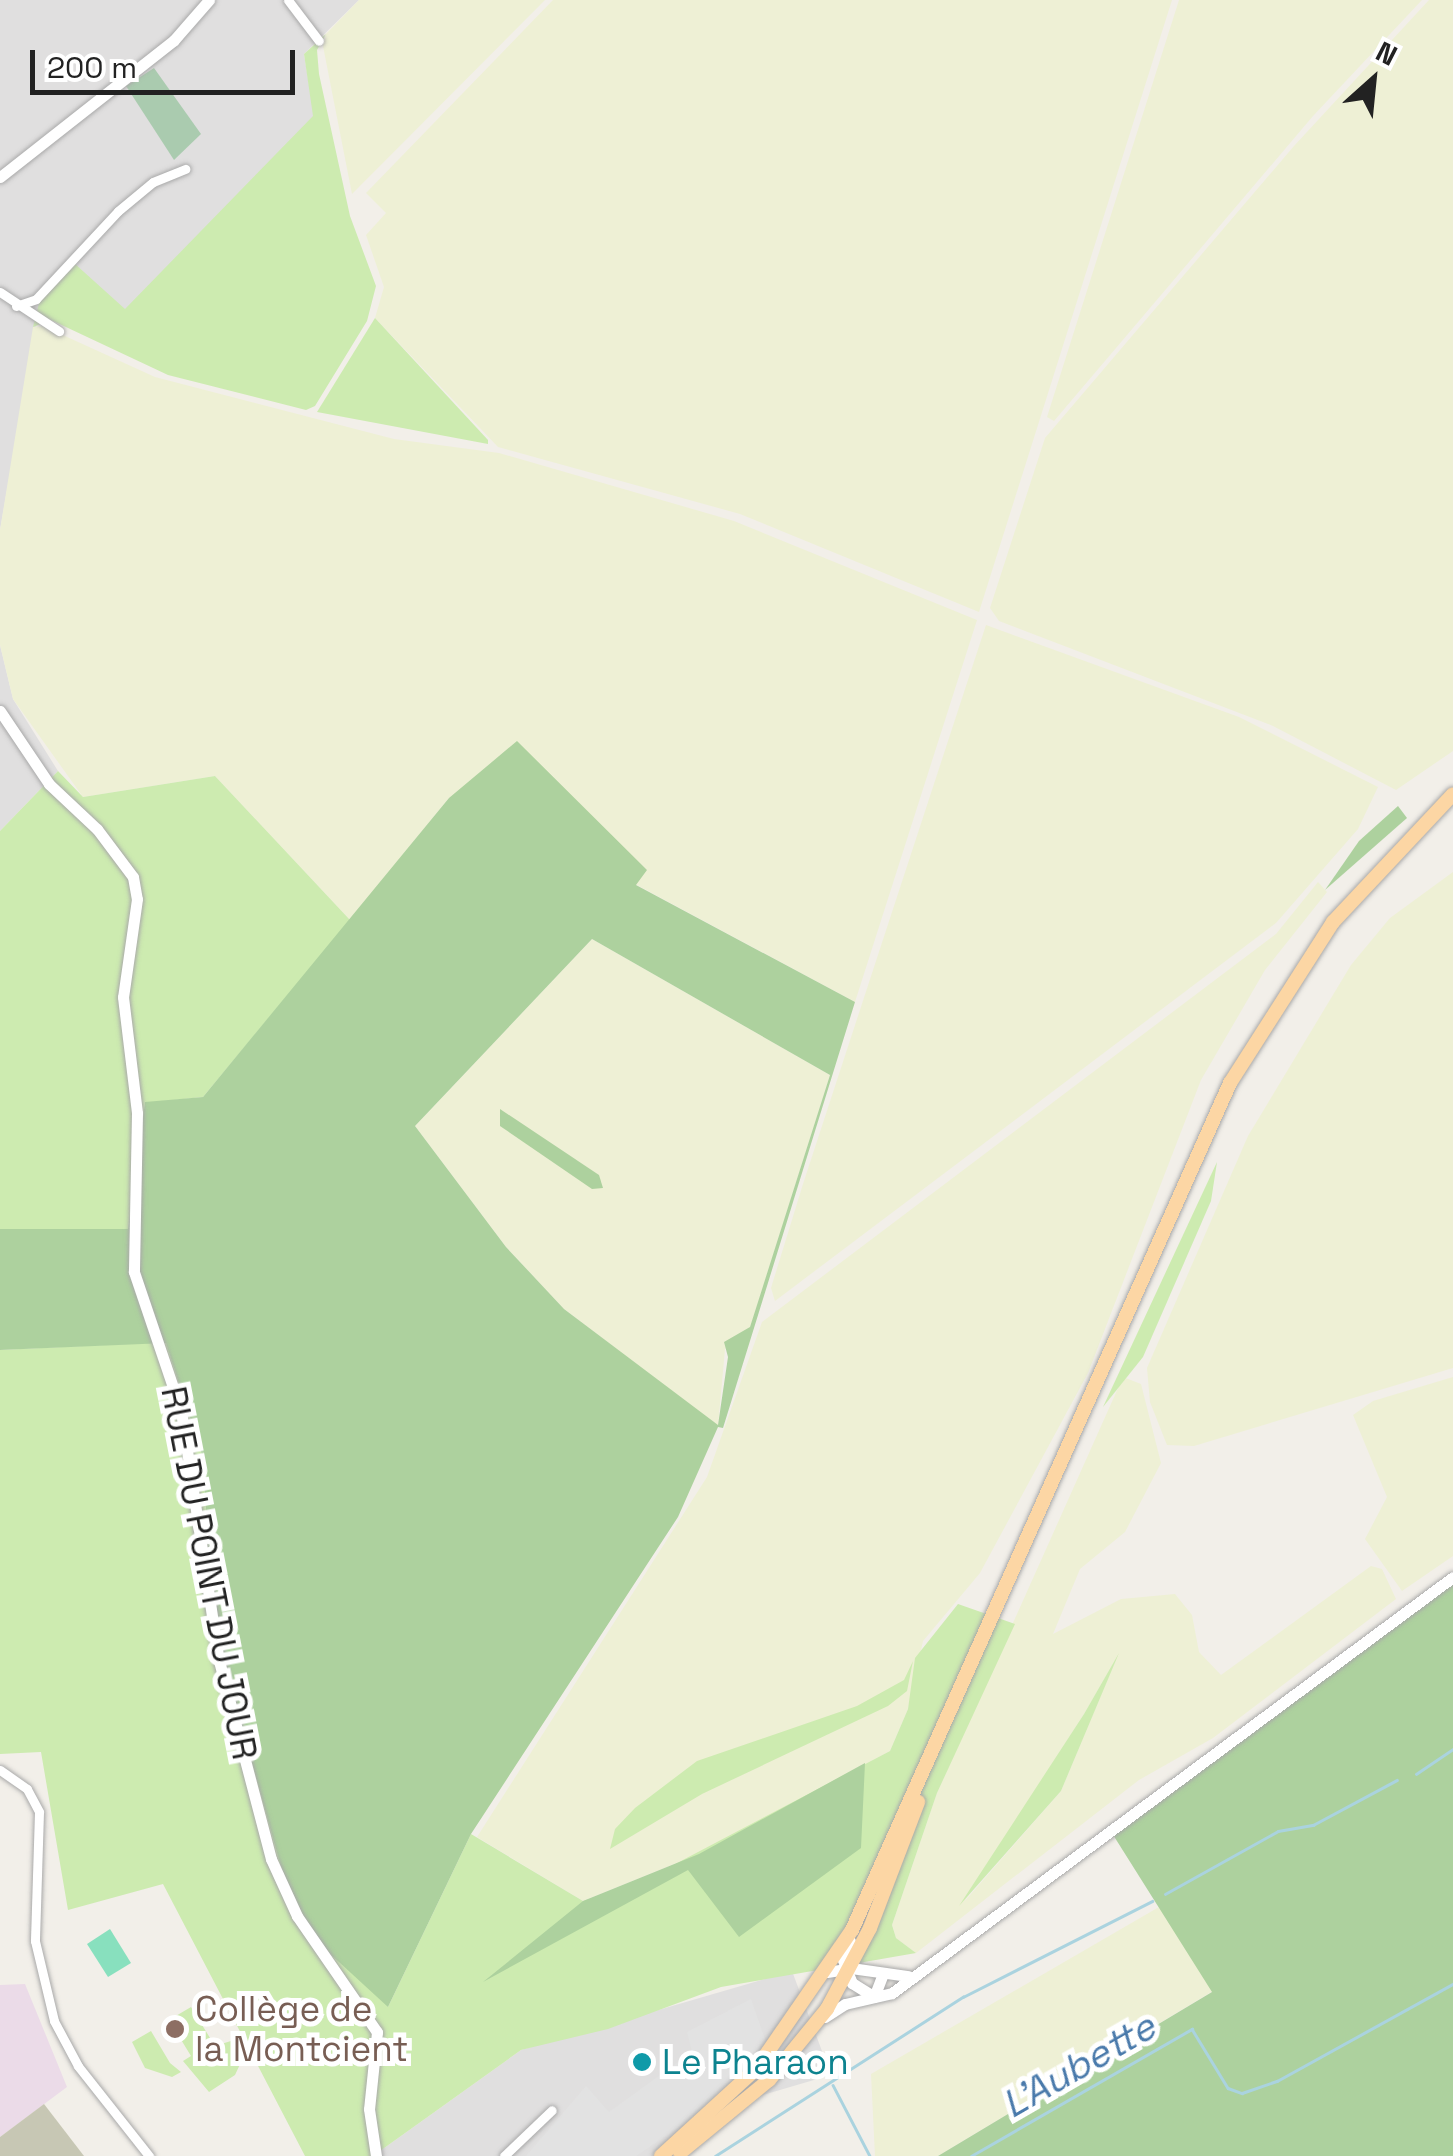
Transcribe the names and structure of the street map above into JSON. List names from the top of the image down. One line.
{"streets":{"street":["RUE DU POINT DU JOUR"]},"water":["L'Aubette"],"places":["Collège de la Montcient","Le Pharaon"],"scale_bar":"200 m","north":"top right"}
